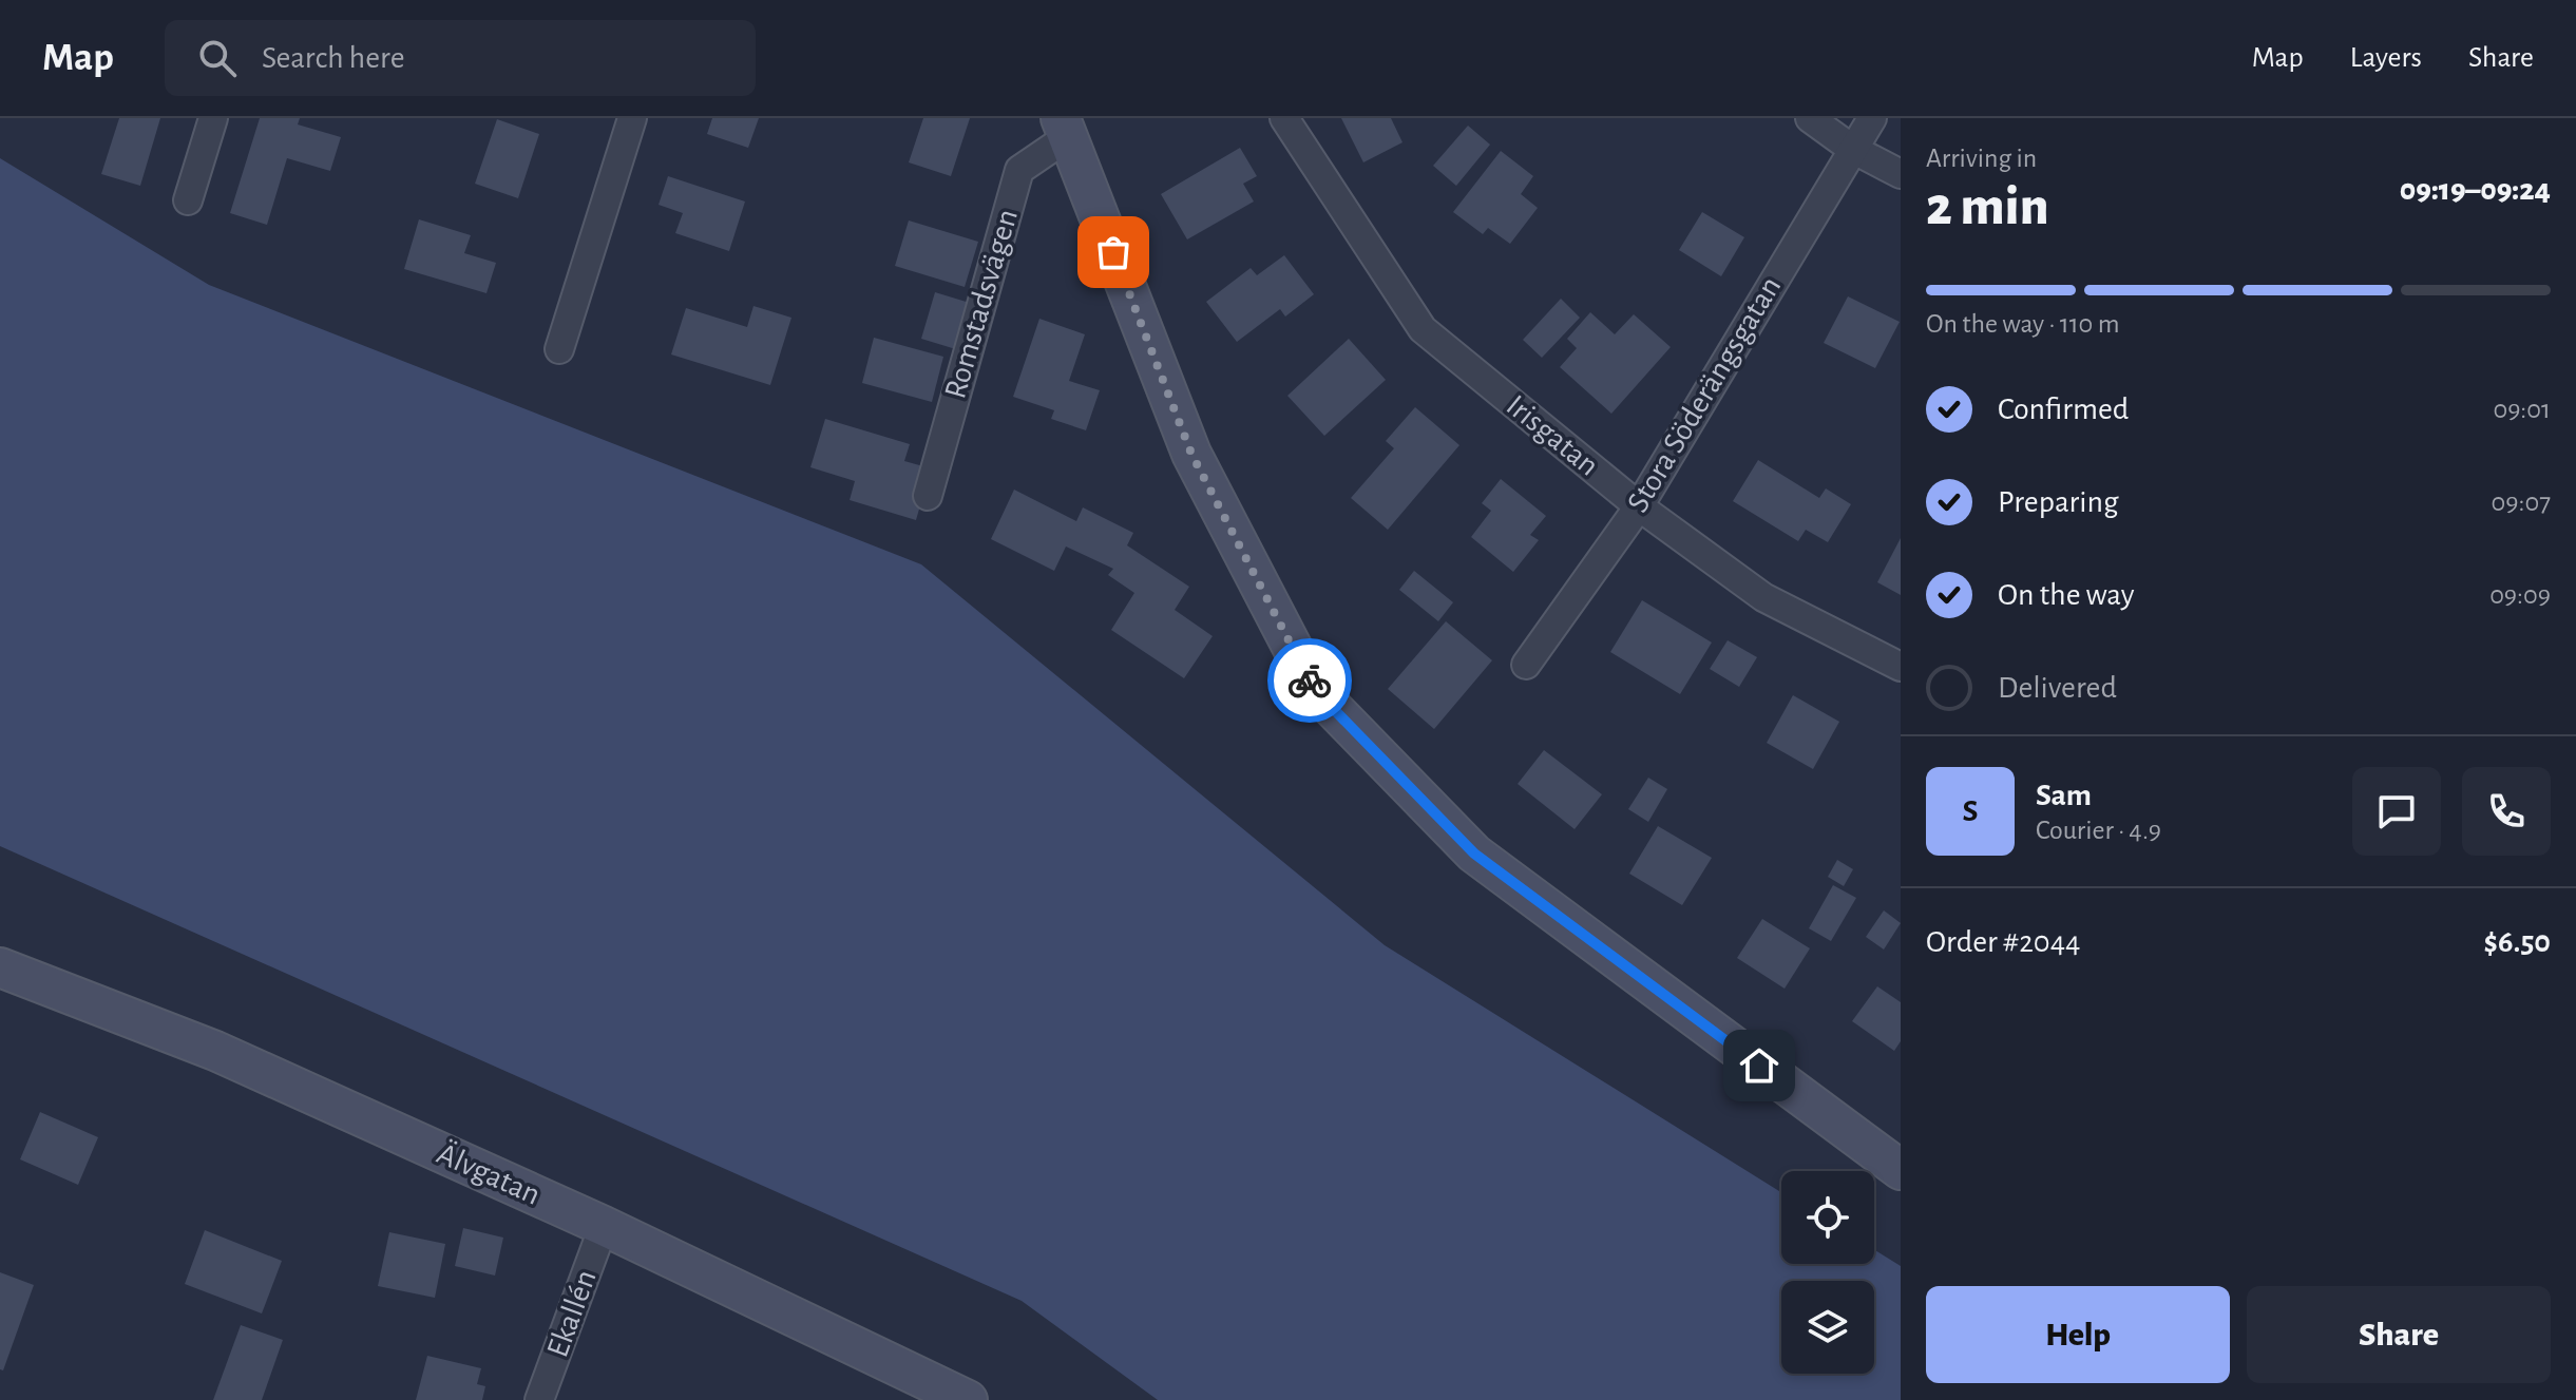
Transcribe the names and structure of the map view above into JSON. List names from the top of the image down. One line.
{"streets":{"street":["Romstadsvägen","Stora Söderängsgatan","Irisgatan","Älvgatan","Ekallén"]},"crossings":[["Stora Söderängsgatan","Irisgatan"],["Älvgatan","Ekallén"]],"page":{"header":"Map","search":"Search here","nav":["Map","Layers","Share"],"heading":["2 min","Arriving in","09:19–09:24"],"panel":["Sam","Courier · 4.9","Order #2044","$6.50"],"bar":"On the way · 110 m","list":[["Confirmed","09:01"],["Preparing","09:07"],["On the way","09:09"],"Delivered"],"round":"S","buttons":["Help","Share"]}}
